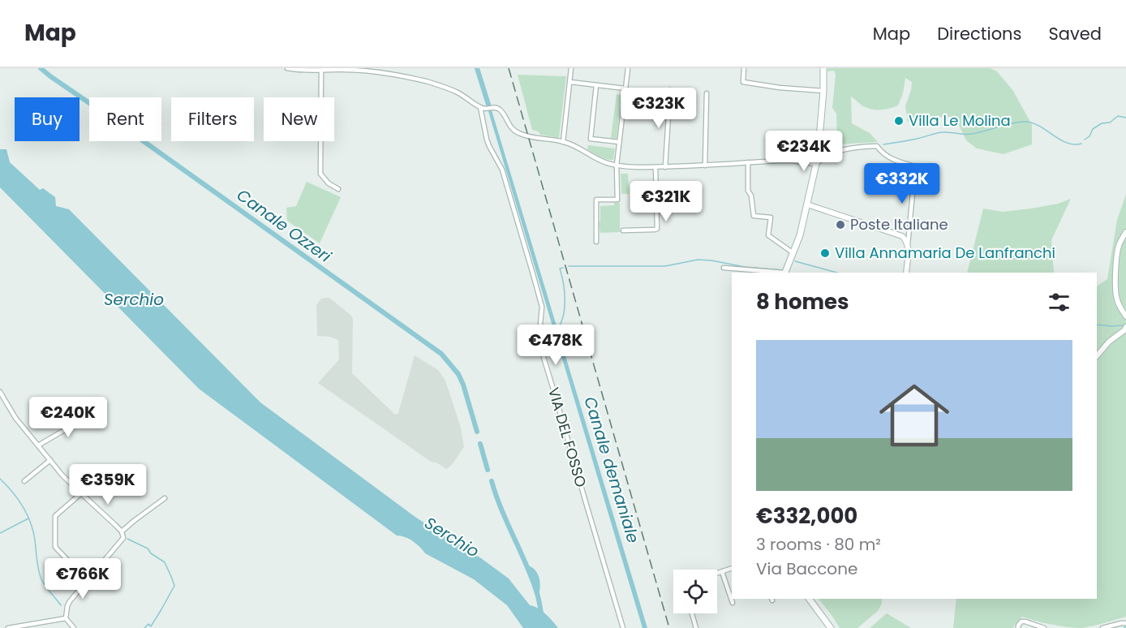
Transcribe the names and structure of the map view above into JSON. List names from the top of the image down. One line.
{"streets":{"street":["VIA DEL FOSSO"]},"water":["Canale Ozzeri","Serchio","Canale demaniale"],"places":["Villa Le Molina","Poste Italiane","Villa Annamaria De Lanfranchi"],"page":{"header":"Map","nav":["Map","Directions","Saved"],"price":["€323K","€234K","€332K","€321K","€478K","€240K","€359K","€766K"],"chip":["Buy","Rent","Filters","New"],"heading":"8 homes","list":[{"name":"€332,000","note":"3 rooms · 80 m² · Via Baccone"}]}}
